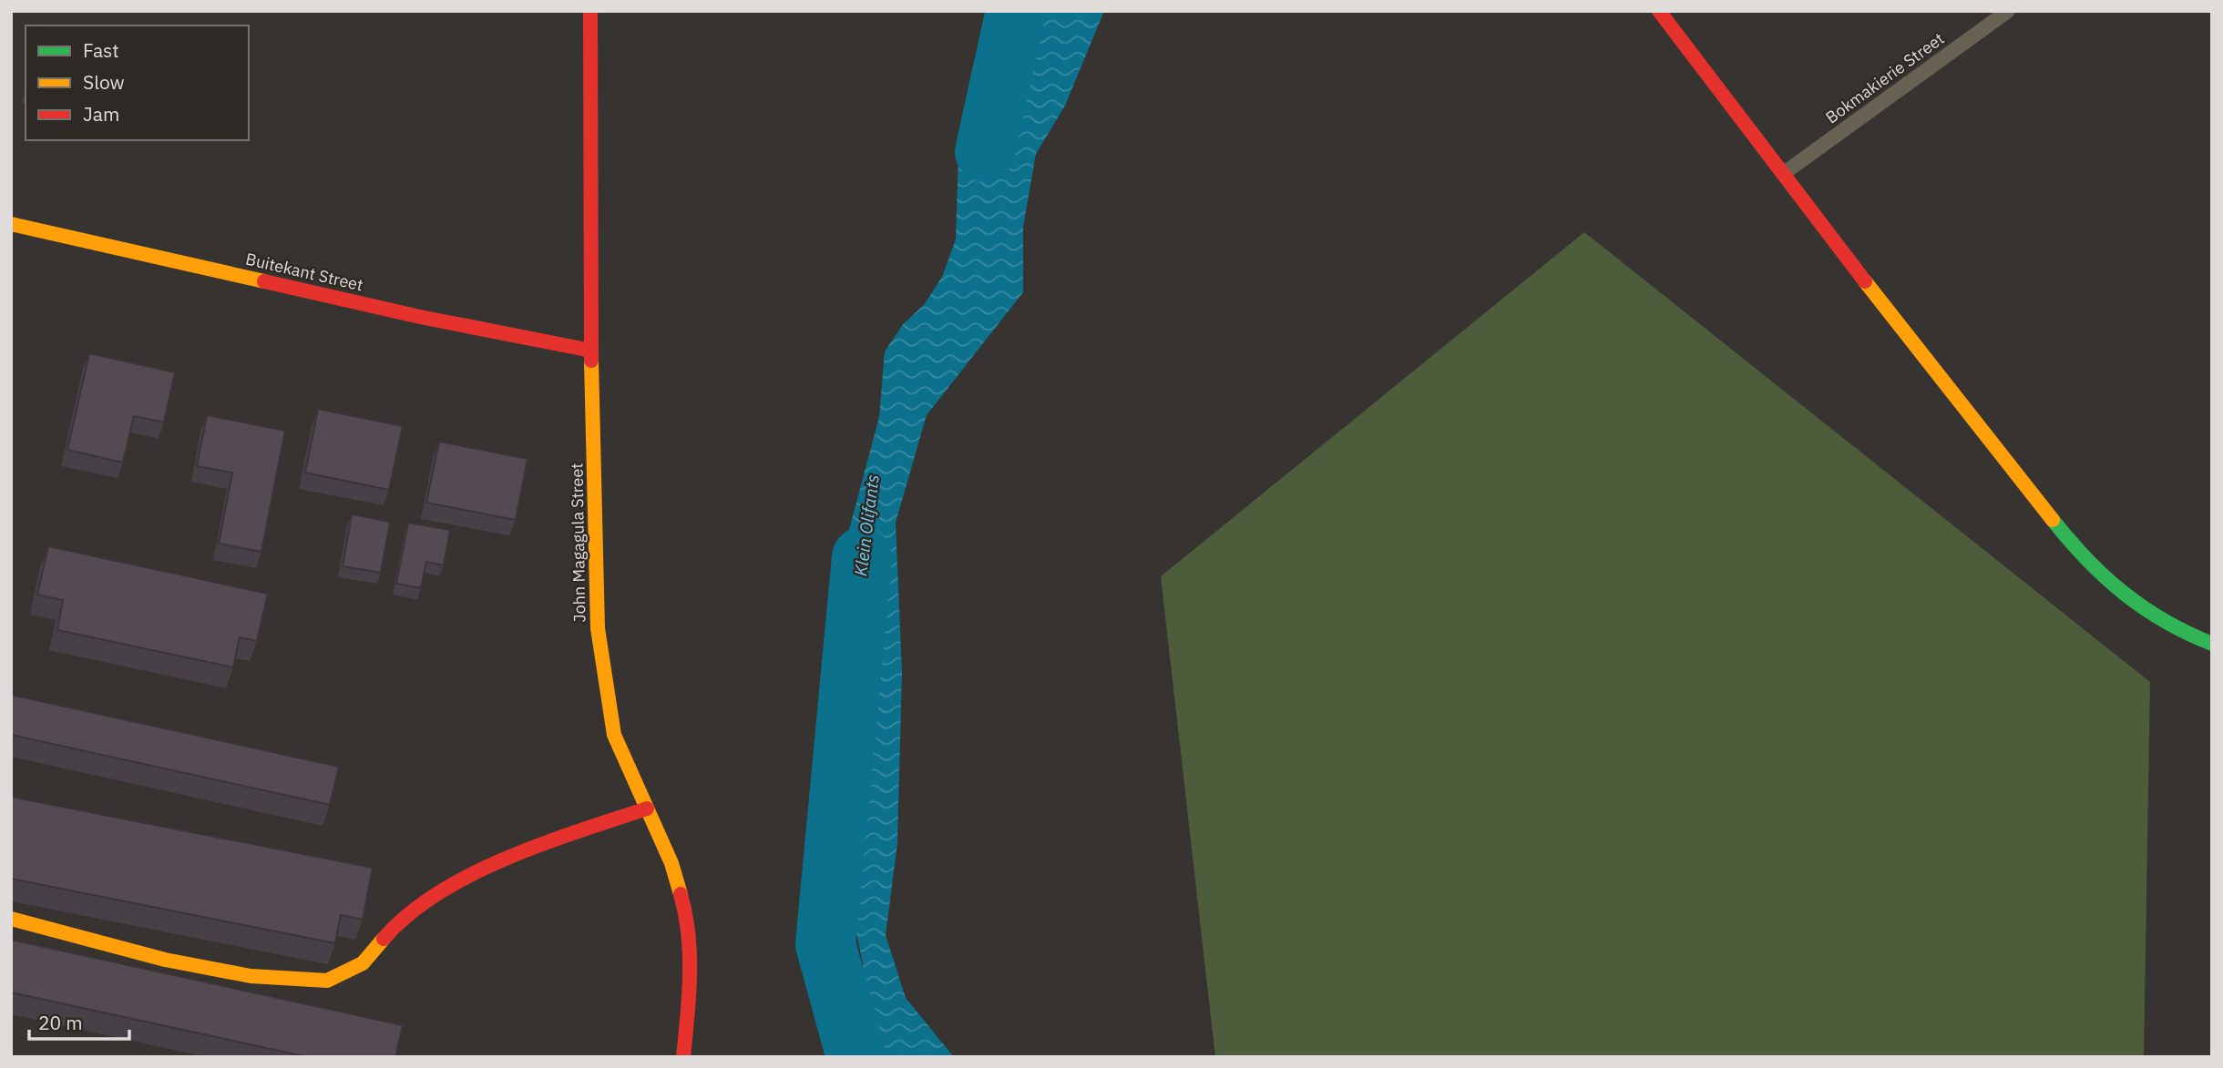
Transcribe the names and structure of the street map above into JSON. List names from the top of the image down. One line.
{"streets":{"street":["Buitekant Street","John Magagula Street"],"lane":["Bokmakierie Street"]},"crossings":[["Buitekant Street","John Magagula Street"]],"water":["Klein Olifants"],"legend":["Fast","Slow","Jam"],"scale_bar":"20 m"}
